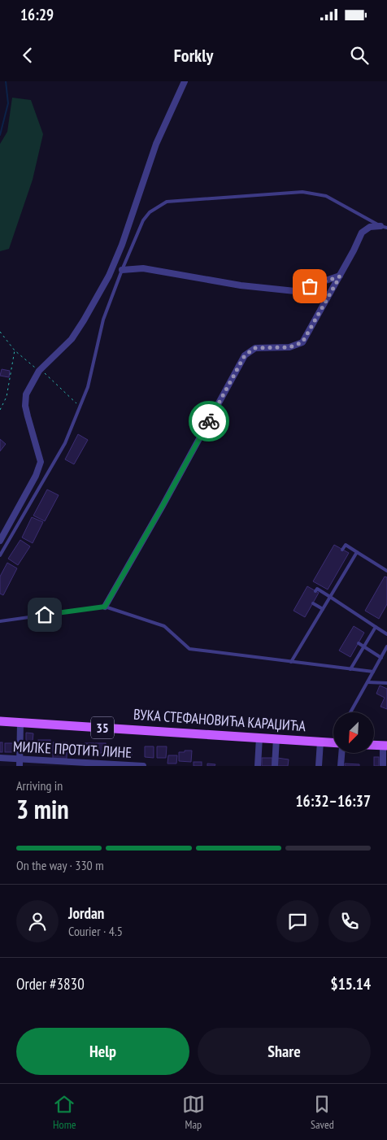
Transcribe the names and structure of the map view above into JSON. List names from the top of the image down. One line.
{"streets":{"main road":["ВУКА СТЕФАНОВИЋА КАРАЏИЋА","35"],"street":["МИЛКЕ ПРОТИЋ ЛИНЕ"]},"north":"bottom left","page":{"status":"16:29","header":"Forkly","heading":["3 min","Arriving in","16:32–16:37"],"panel":["Jordan","Courier · 4.5","Order #3830","$15.14"],"bar":"On the way · 330 m","buttons":["Help","Share"],"tabs":["Home","Map","Saved"]}}
